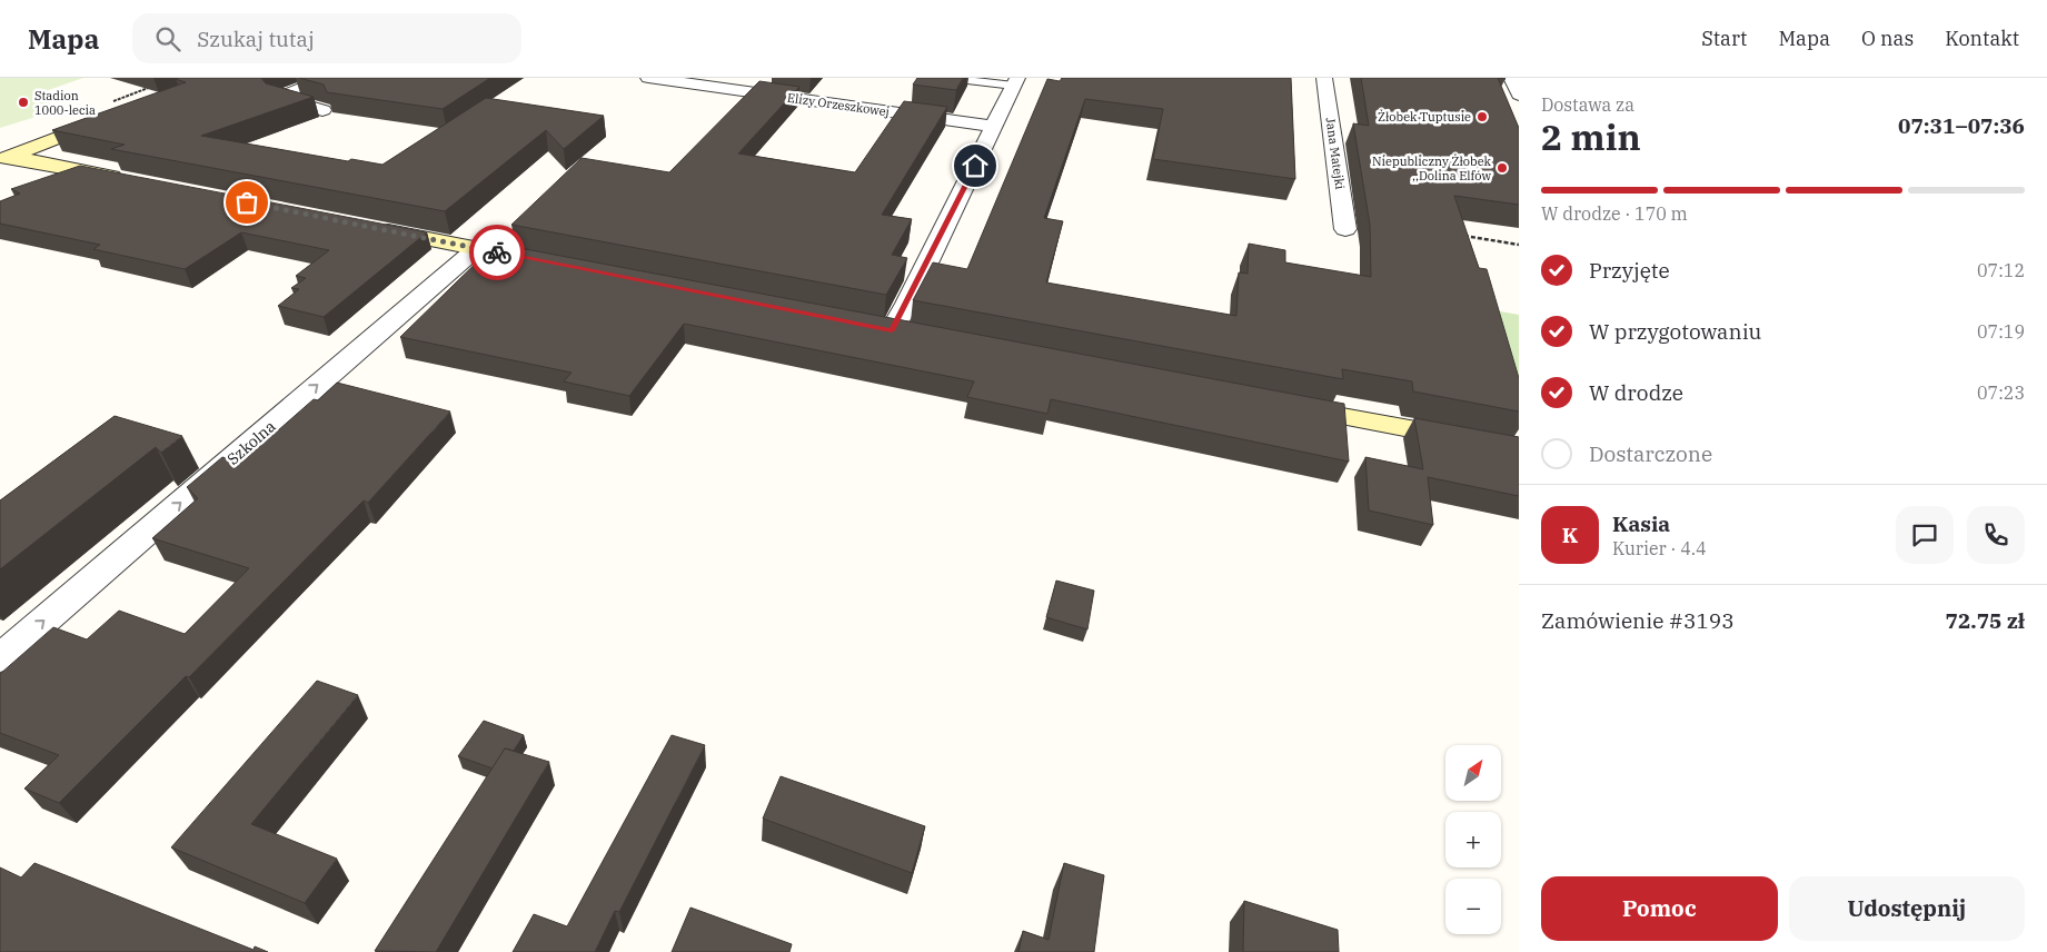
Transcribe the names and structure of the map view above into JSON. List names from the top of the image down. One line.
{"streets":{"street":["Elizy Orzeszkowej","Jana Matejki","Szkolna"]},"one_way":["Szkolna"],"places":["Stadion 1000-lecia","Żłobek Tuptusie","Niepubliczny Żłobek ,,Dolina Elfów"],"north":"top right","page":{"header":"Mapa","search":"Szukaj tutaj","nav":["Start","Mapa","O nas","Kontakt"],"heading":["2 min","Dostawa za","07:31–07:36"],"panel":["Kasia","Kurier · 4.4","Zamówienie #3193","72.75 zł"],"bar":"W drodze · 170 m","list":[["Przyjęte","07:12"],["W przygotowaniu","07:19"],["W drodze","07:23"],"Dostarczone"],"round":"K","map_buttons":["+","−"],"buttons":["Pomoc","Udostępnij"]}}
